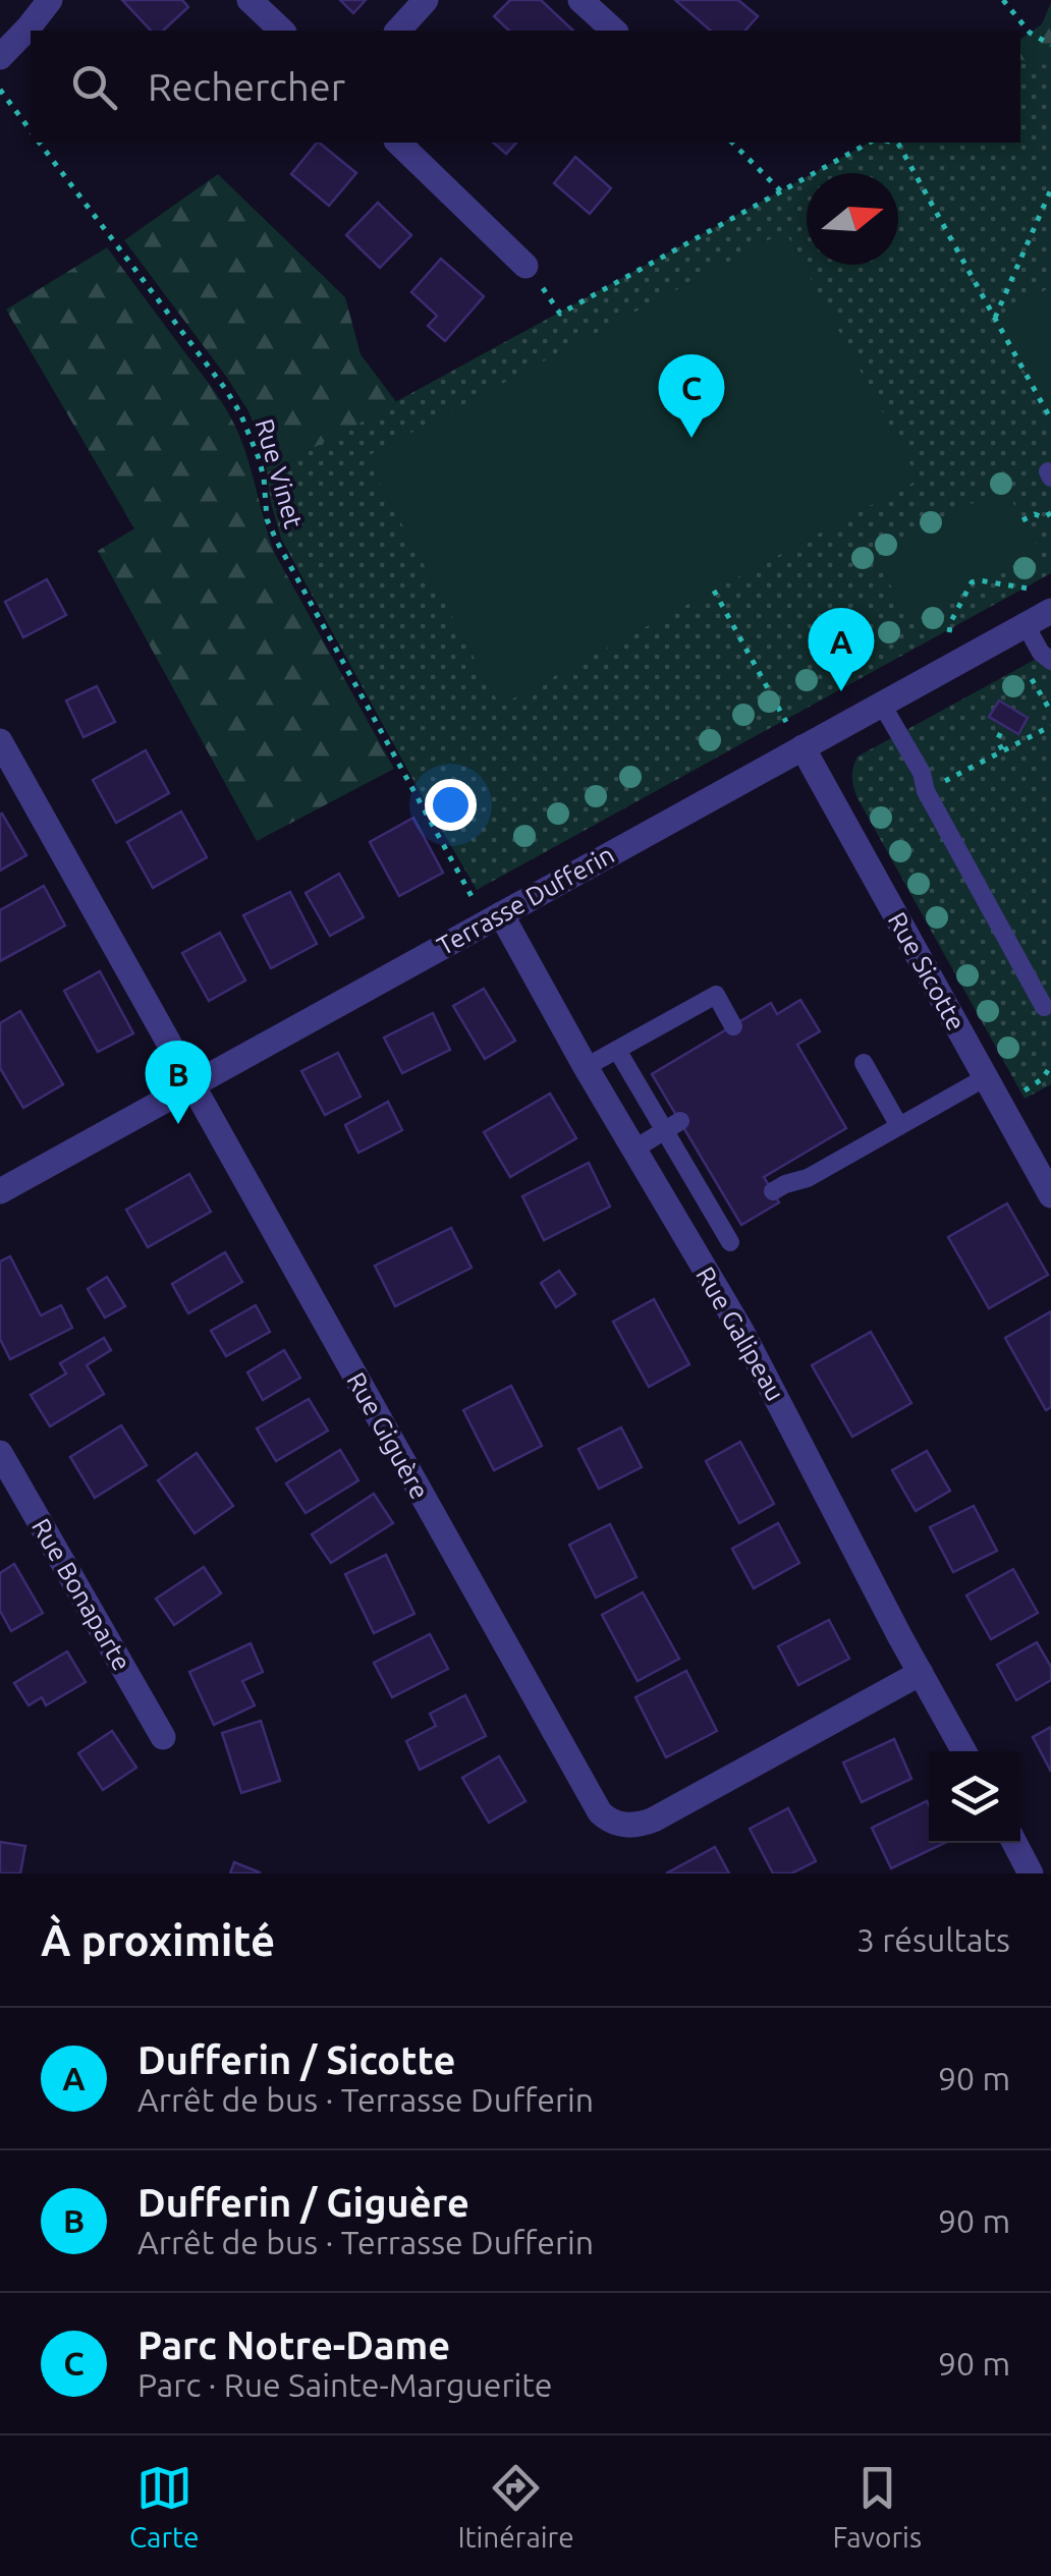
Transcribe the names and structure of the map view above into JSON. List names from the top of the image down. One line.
{"streets":{"street":["Terrasse Dufferin","Rue Sicotte","Rue Galipeau","Rue Giguère","Rue Bonaparte"],"path":["Rue Vinet"]},"crossings":[["Terrasse Dufferin","Rue Sicotte"],["Terrasse Dufferin","Rue Galipeau"],["Terrasse Dufferin","Rue Giguère"],["Rue Galipeau","Rue Giguère"]],"north":"right","page":{"search":"Rechercher","pins":["C","A","B"],"heading":["À proximité","3 résultats"],"list":[{"mark":"A","name":"Dufferin / Sicotte","note":"Arrêt de bus · Terrasse Dufferin","value":"90 m"},{"mark":"B","name":"Dufferin / Giguère","note":"Arrêt de bus · Terrasse Dufferin","value":"90 m"},{"mark":"C","name":"Parc Notre-Dame","note":"Parc · Rue Sainte-Marguerite","value":"90 m"}],"nav":["Carte","Itinéraire","Favoris"]}}
